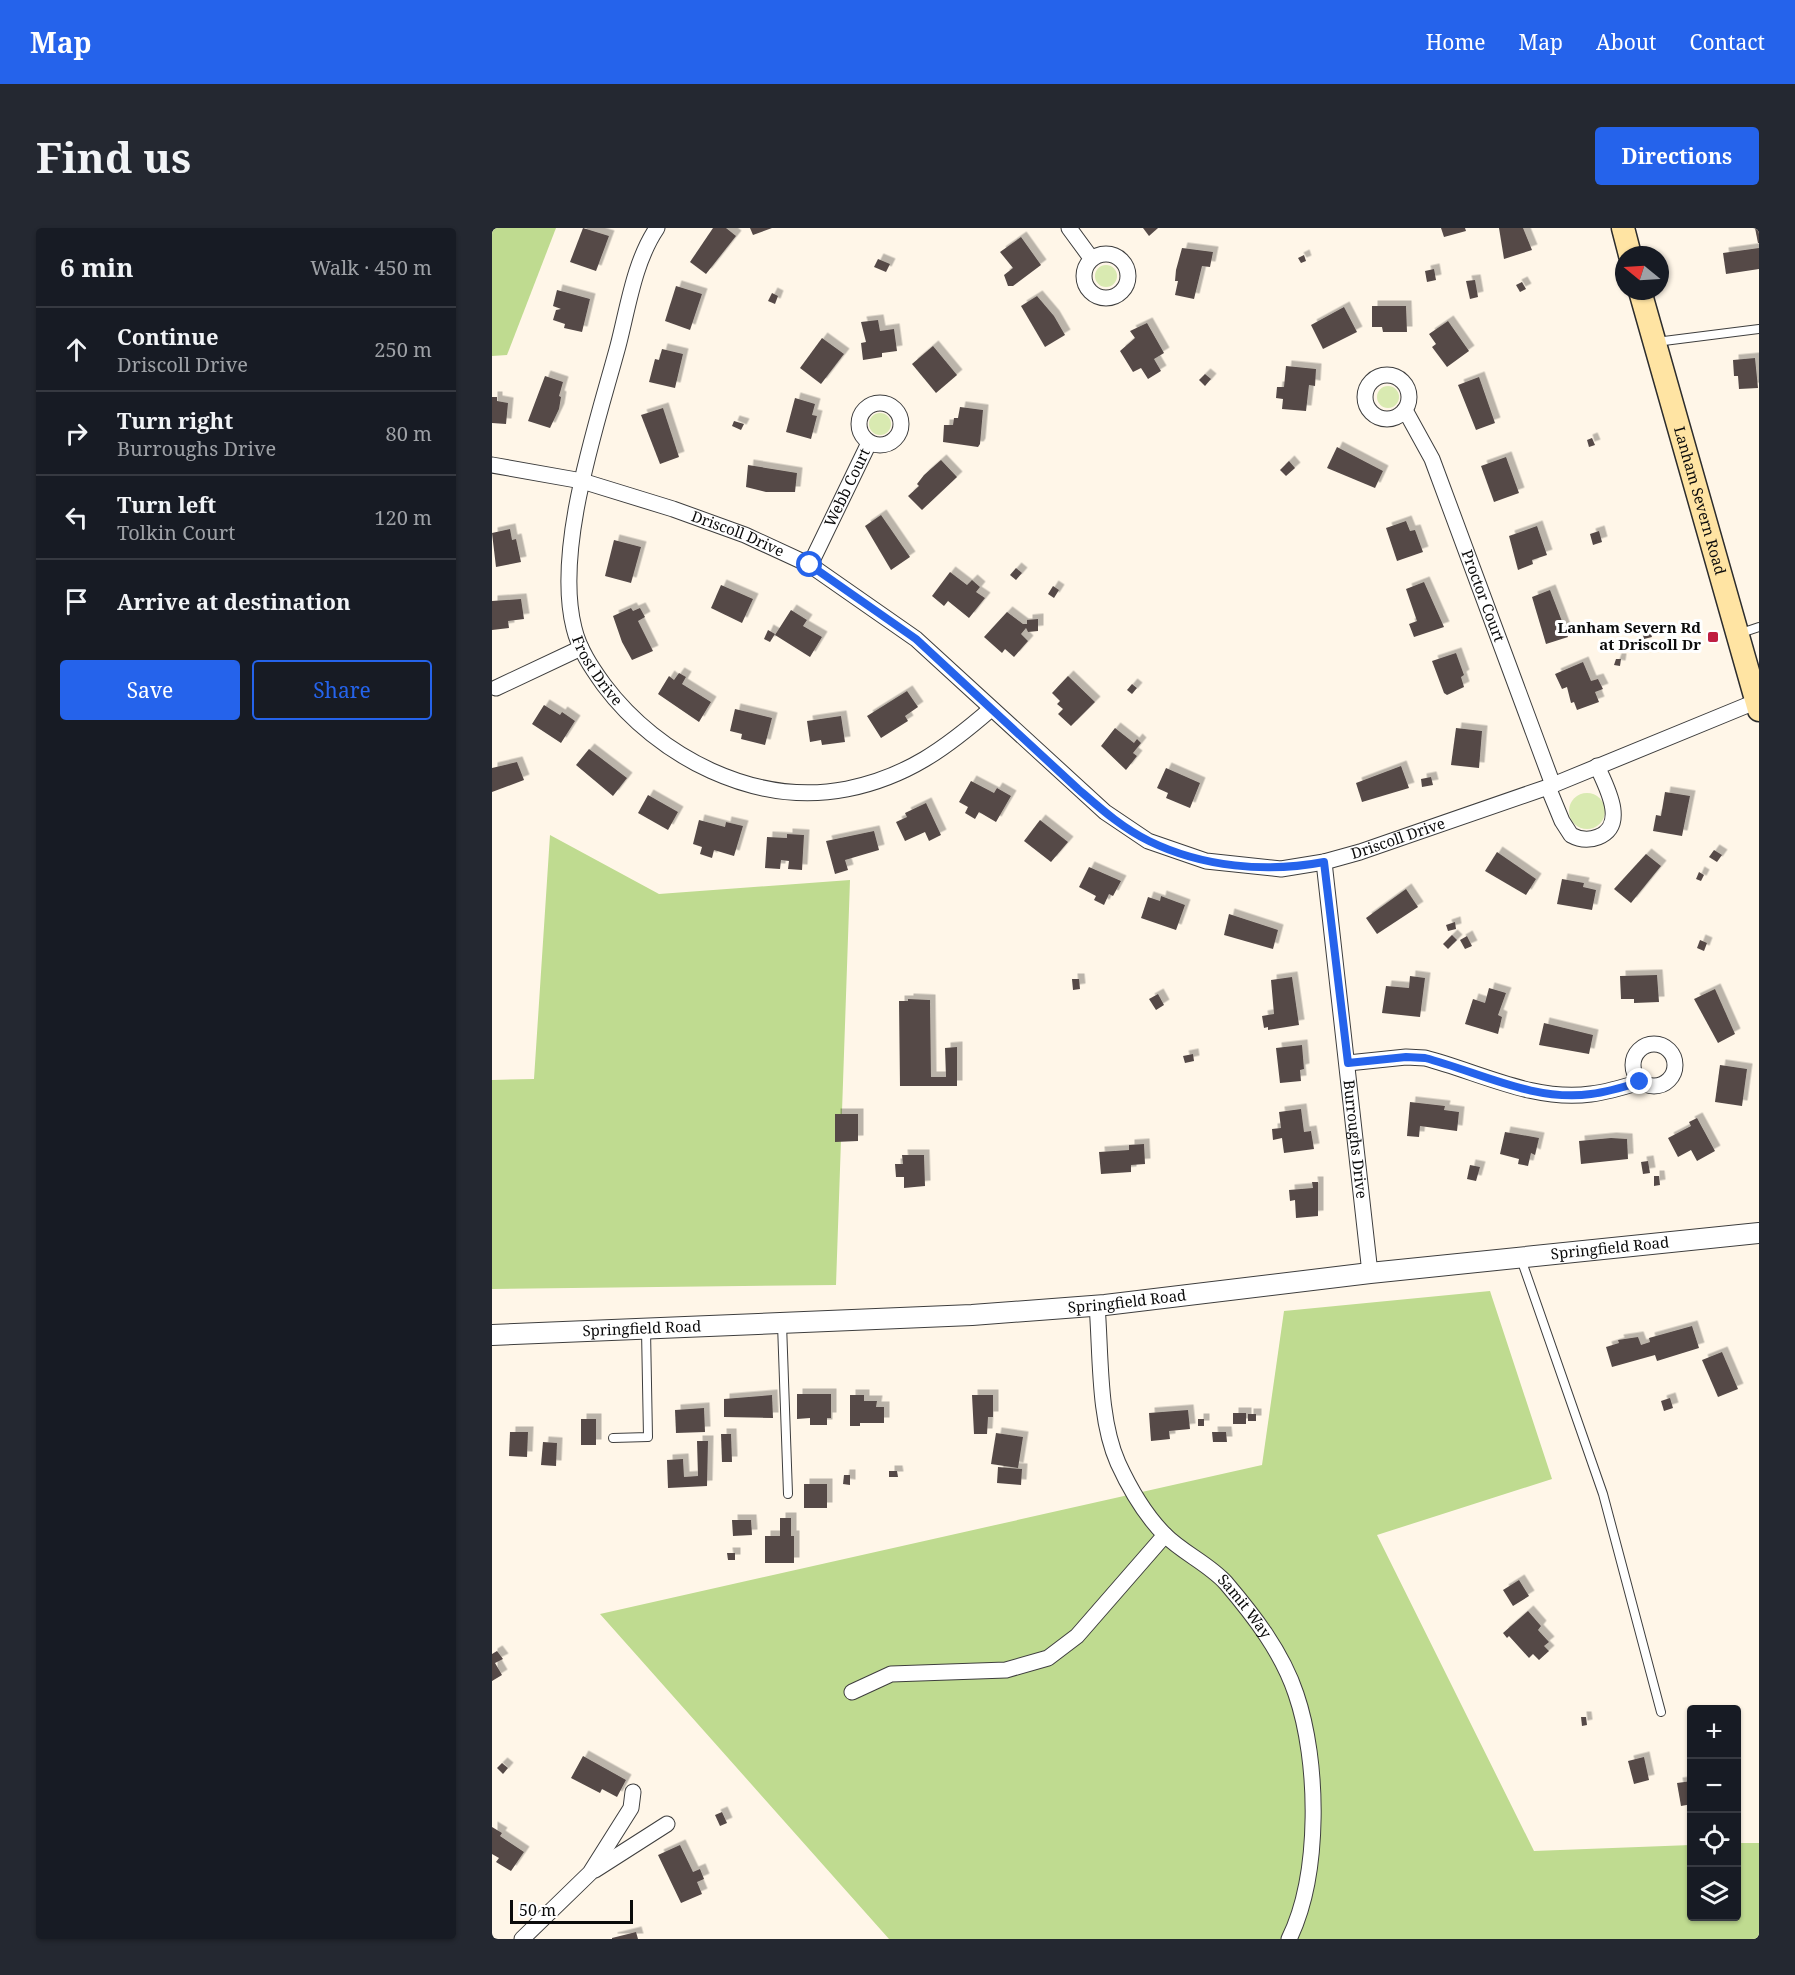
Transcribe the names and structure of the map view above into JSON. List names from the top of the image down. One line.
{"streets":{"main road":["Lanham Severn Road"],"street":["Webb Court","Driscoll Drive","Proctor Court","Frost Drive","Burroughs Drive","Springfield Road","Samit Way"]},"crossings":[["Webb Court","Driscoll Drive"],["Lanham Severn Road","Driscoll Drive"],["Driscoll Drive","Proctor Court"],["Driscoll Drive","Frost Drive"],["Driscoll Drive","Burroughs Drive"],["Burroughs Drive","Springfield Road"],["Springfield Road","Samit Way"]],"places":{"transit":["Lanham Severn Rd at Driscoll Dr"]},"scale_bar":"50 m","north":"left","page":{"header":"Map","nav":["Home","Map","About","Contact"],"buttons":["Directions",["Save","Share"]],"title":"Find us","heading":["6 min","Walk · 450 m"],"list":[["Continue","Driscoll Drive","250 m"],["Turn right","Burroughs Drive","80 m"],["Turn left","Tolkin Court","120 m"],"Arrive at destination"],"map_buttons":["+","−"],"scale":"50 m"}}
